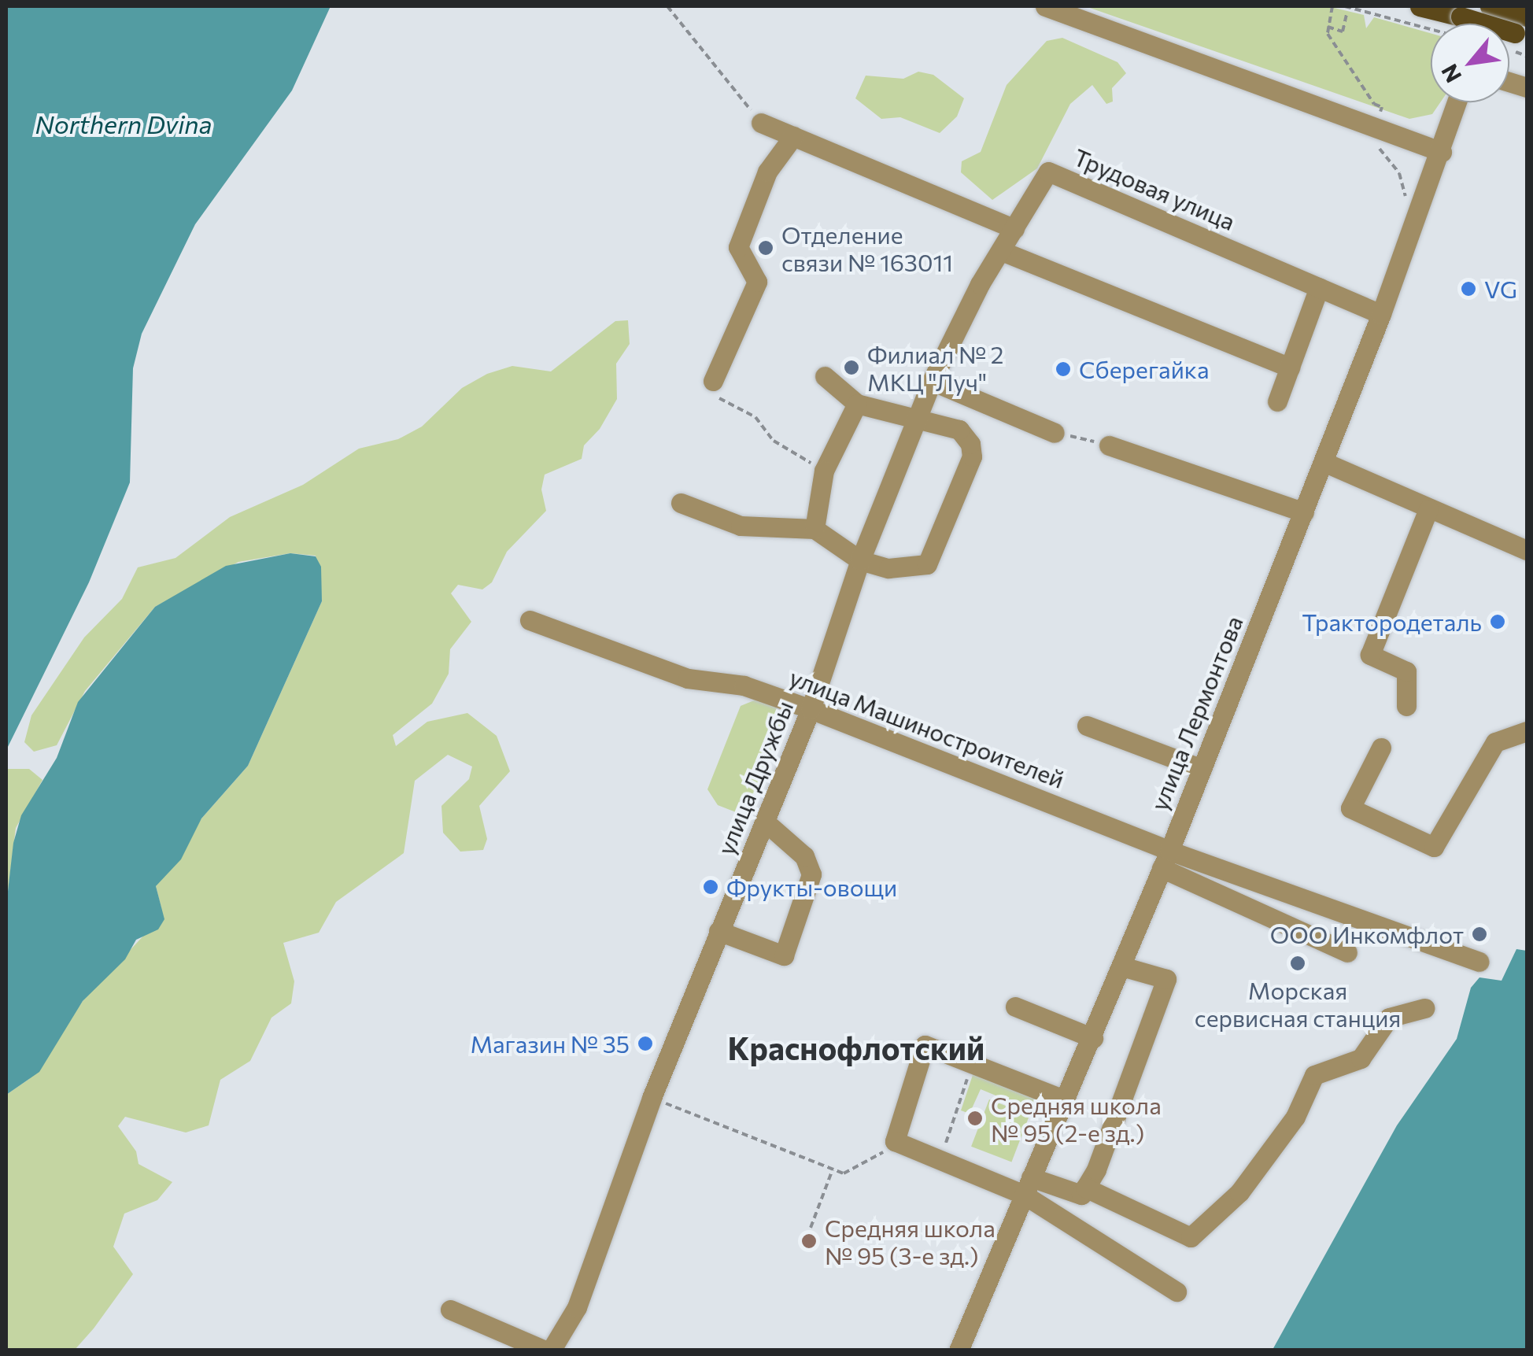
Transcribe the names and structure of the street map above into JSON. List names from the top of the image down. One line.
{"streets":{"street":["Трудовая улица","улица Лермонтова","улица Машиностроителей","улица Дружбы"]},"crossings":[["Трудовая улица","улица Лермонтова"],["Трудовая улица","улица Дружбы"],["улица Лермонтова","улица Машиностроителей"],["улица Машиностроителей","улица Дружбы"]],"districts":["Краснофлотский"],"water":["Northern Dvina"],"places":["Отделение связи № 163011","VG","Филиал № 2 МКЦ \"Луч\"","Сберегайка","Трактородеталь","Фрукты-овощи","ООО Инкомфлот","Морская сервисная станция","Магазин № 35","Средняя школа № 95 (2-е зд.)","Средняя школа № 95 (3-е зд.)"],"north":"bottom left"}
